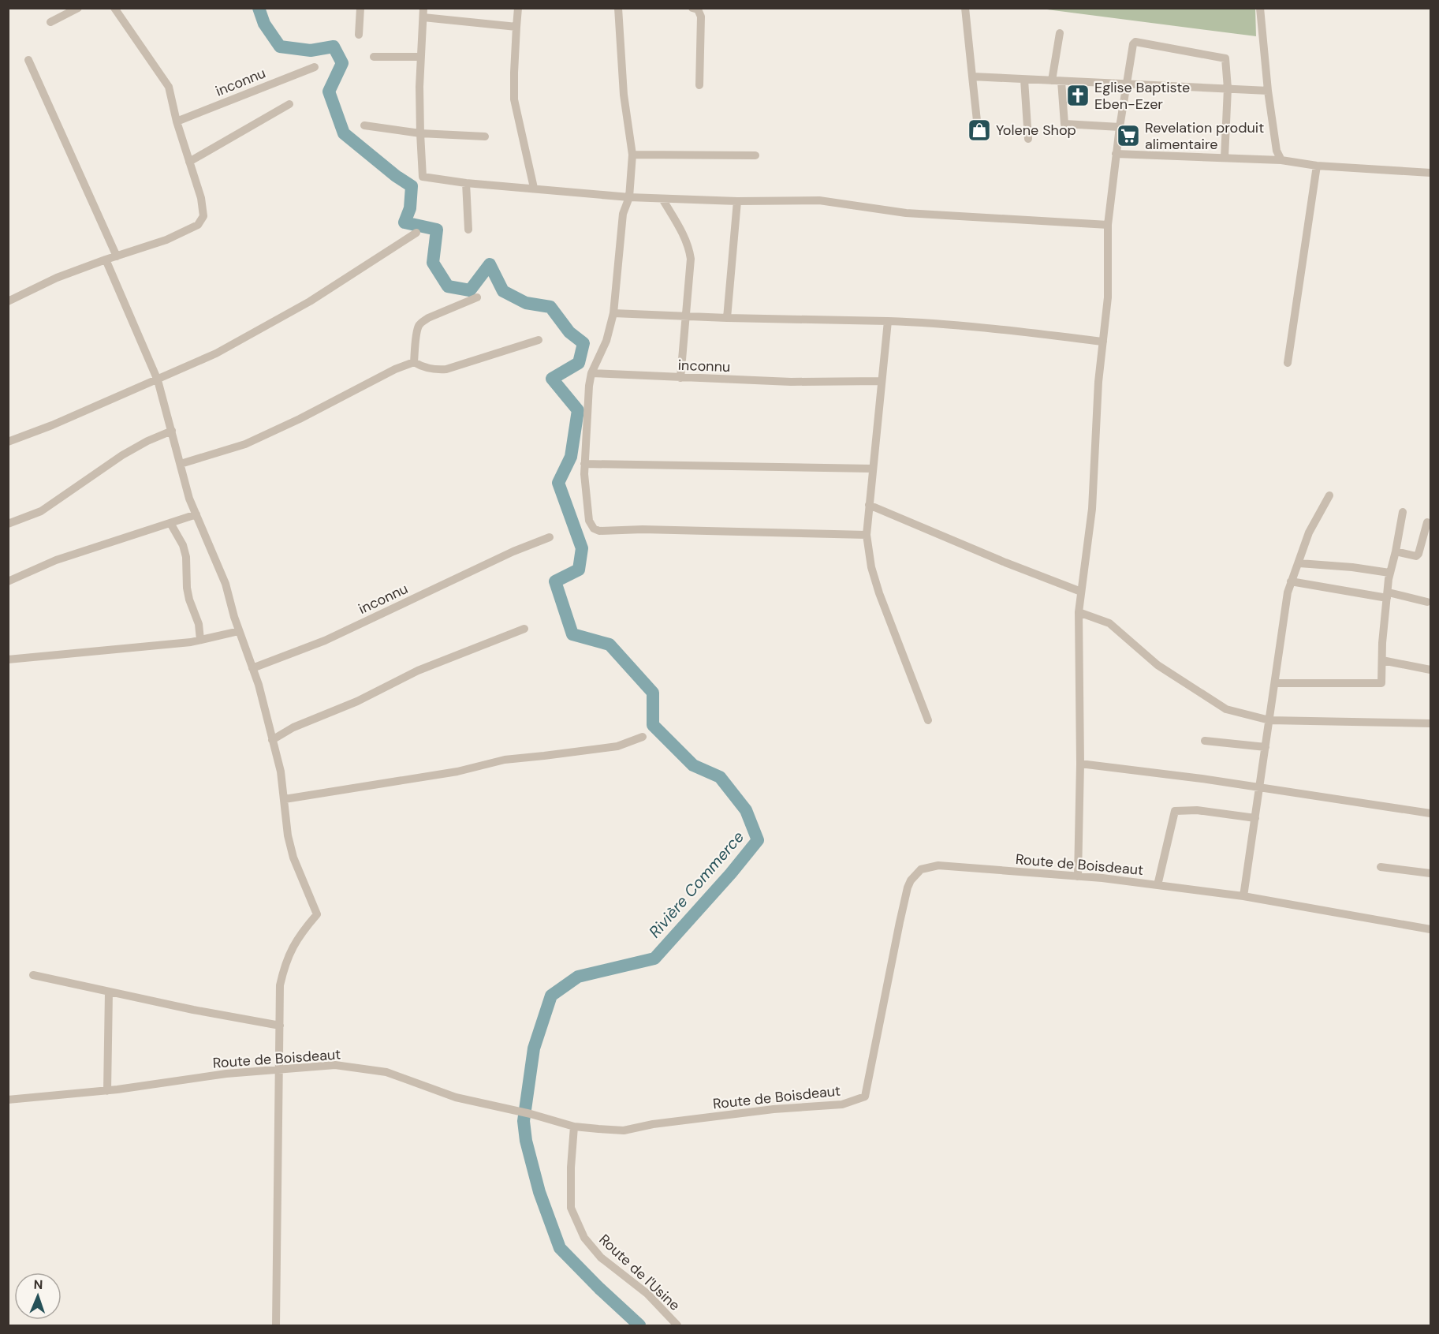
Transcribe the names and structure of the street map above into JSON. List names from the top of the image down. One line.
{"streets":{"street":["inconnu","Route de Boisdeaut","Route de l'Usine"]},"crossings":[["Route de Boisdeaut","Route de l'Usine"]],"water":["Rivière Commerce"],"places":{"church":["Eglise Baptiste Eben-Ezer"],"shop":["Yolene Shop"],"supermarket":["Revelation produit alimentaire"]},"north":"top"}
